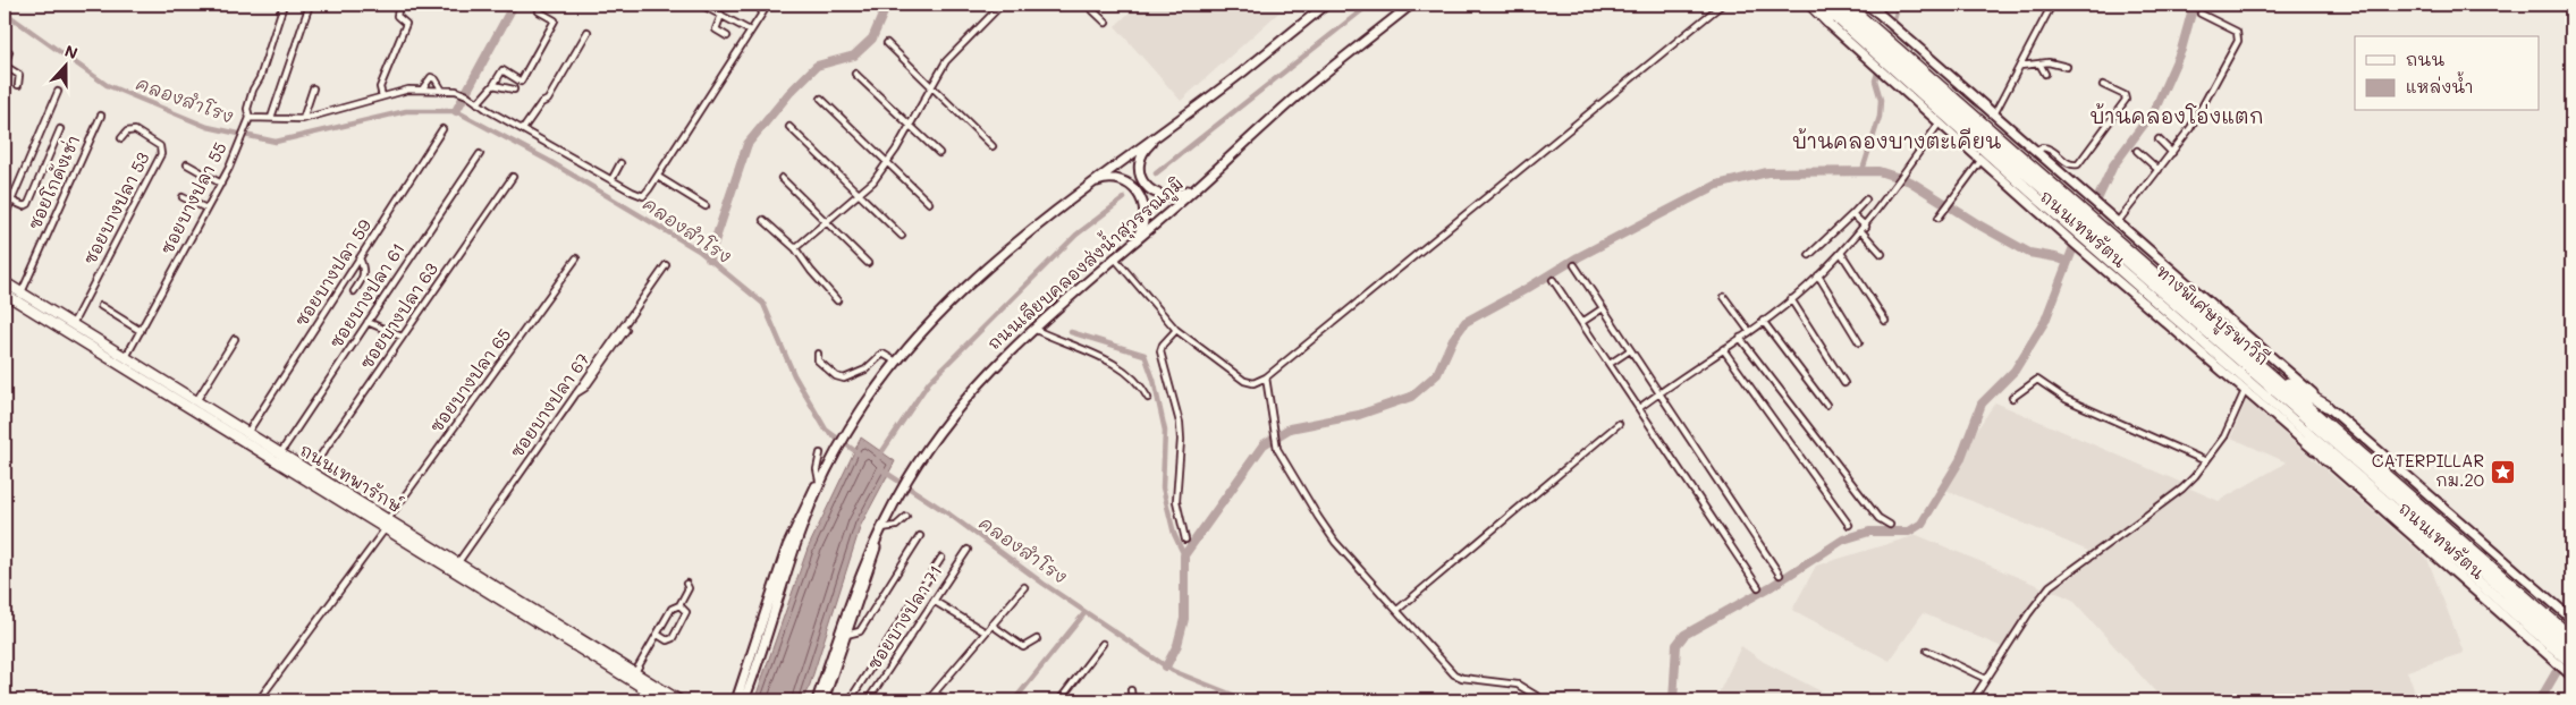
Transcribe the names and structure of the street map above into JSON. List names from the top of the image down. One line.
{"streets":{"highway":["ถนนเทพรัตน","ทางพิเศษบูรพาวิถี"],"main road":["ถนนเลียบคลองส่งน้ำสุวรรณภูมิ","ถนนเทพารักษ์"],"street":["ซอยโกดังเช่า","ซอยบางปลา 55","ซอยบางปลา 53","ซอยบางปลา 59","ซอยบางปลา 61","ซอยบางปลา 63","ซอยบางปลา 65","ซอยบางปลา 67","ซอยบางปลา 71"]},"crossings":[["ซอยโกดังเช่า","ถนนเทพารักษ์"],["ซอยบางปลา 55","ถนนเทพารักษ์"],["ซอยบางปลา 53","ถนนเทพารักษ์"],["ซอยบางปลา 59","ถนนเทพารักษ์"],["ซอยบางปลา 61","ถนนเทพารักษ์"],["ซอยบางปลา 63","ถนนเทพารักษ์"],["ซอยบางปลา 65","ถนนเทพารักษ์"],["ซอยบางปลา 67","ถนนเทพารักษ์"]],"districts":["บ้านคลองโอ่งแตก","บ้านคลองบางตะเคียน"],"water":["คลองสำโรง"],"places":{"place":["CATERPILLAR กม.20"]},"legend":["ถนน","แหล่งน้ำ"],"north":"top"}
